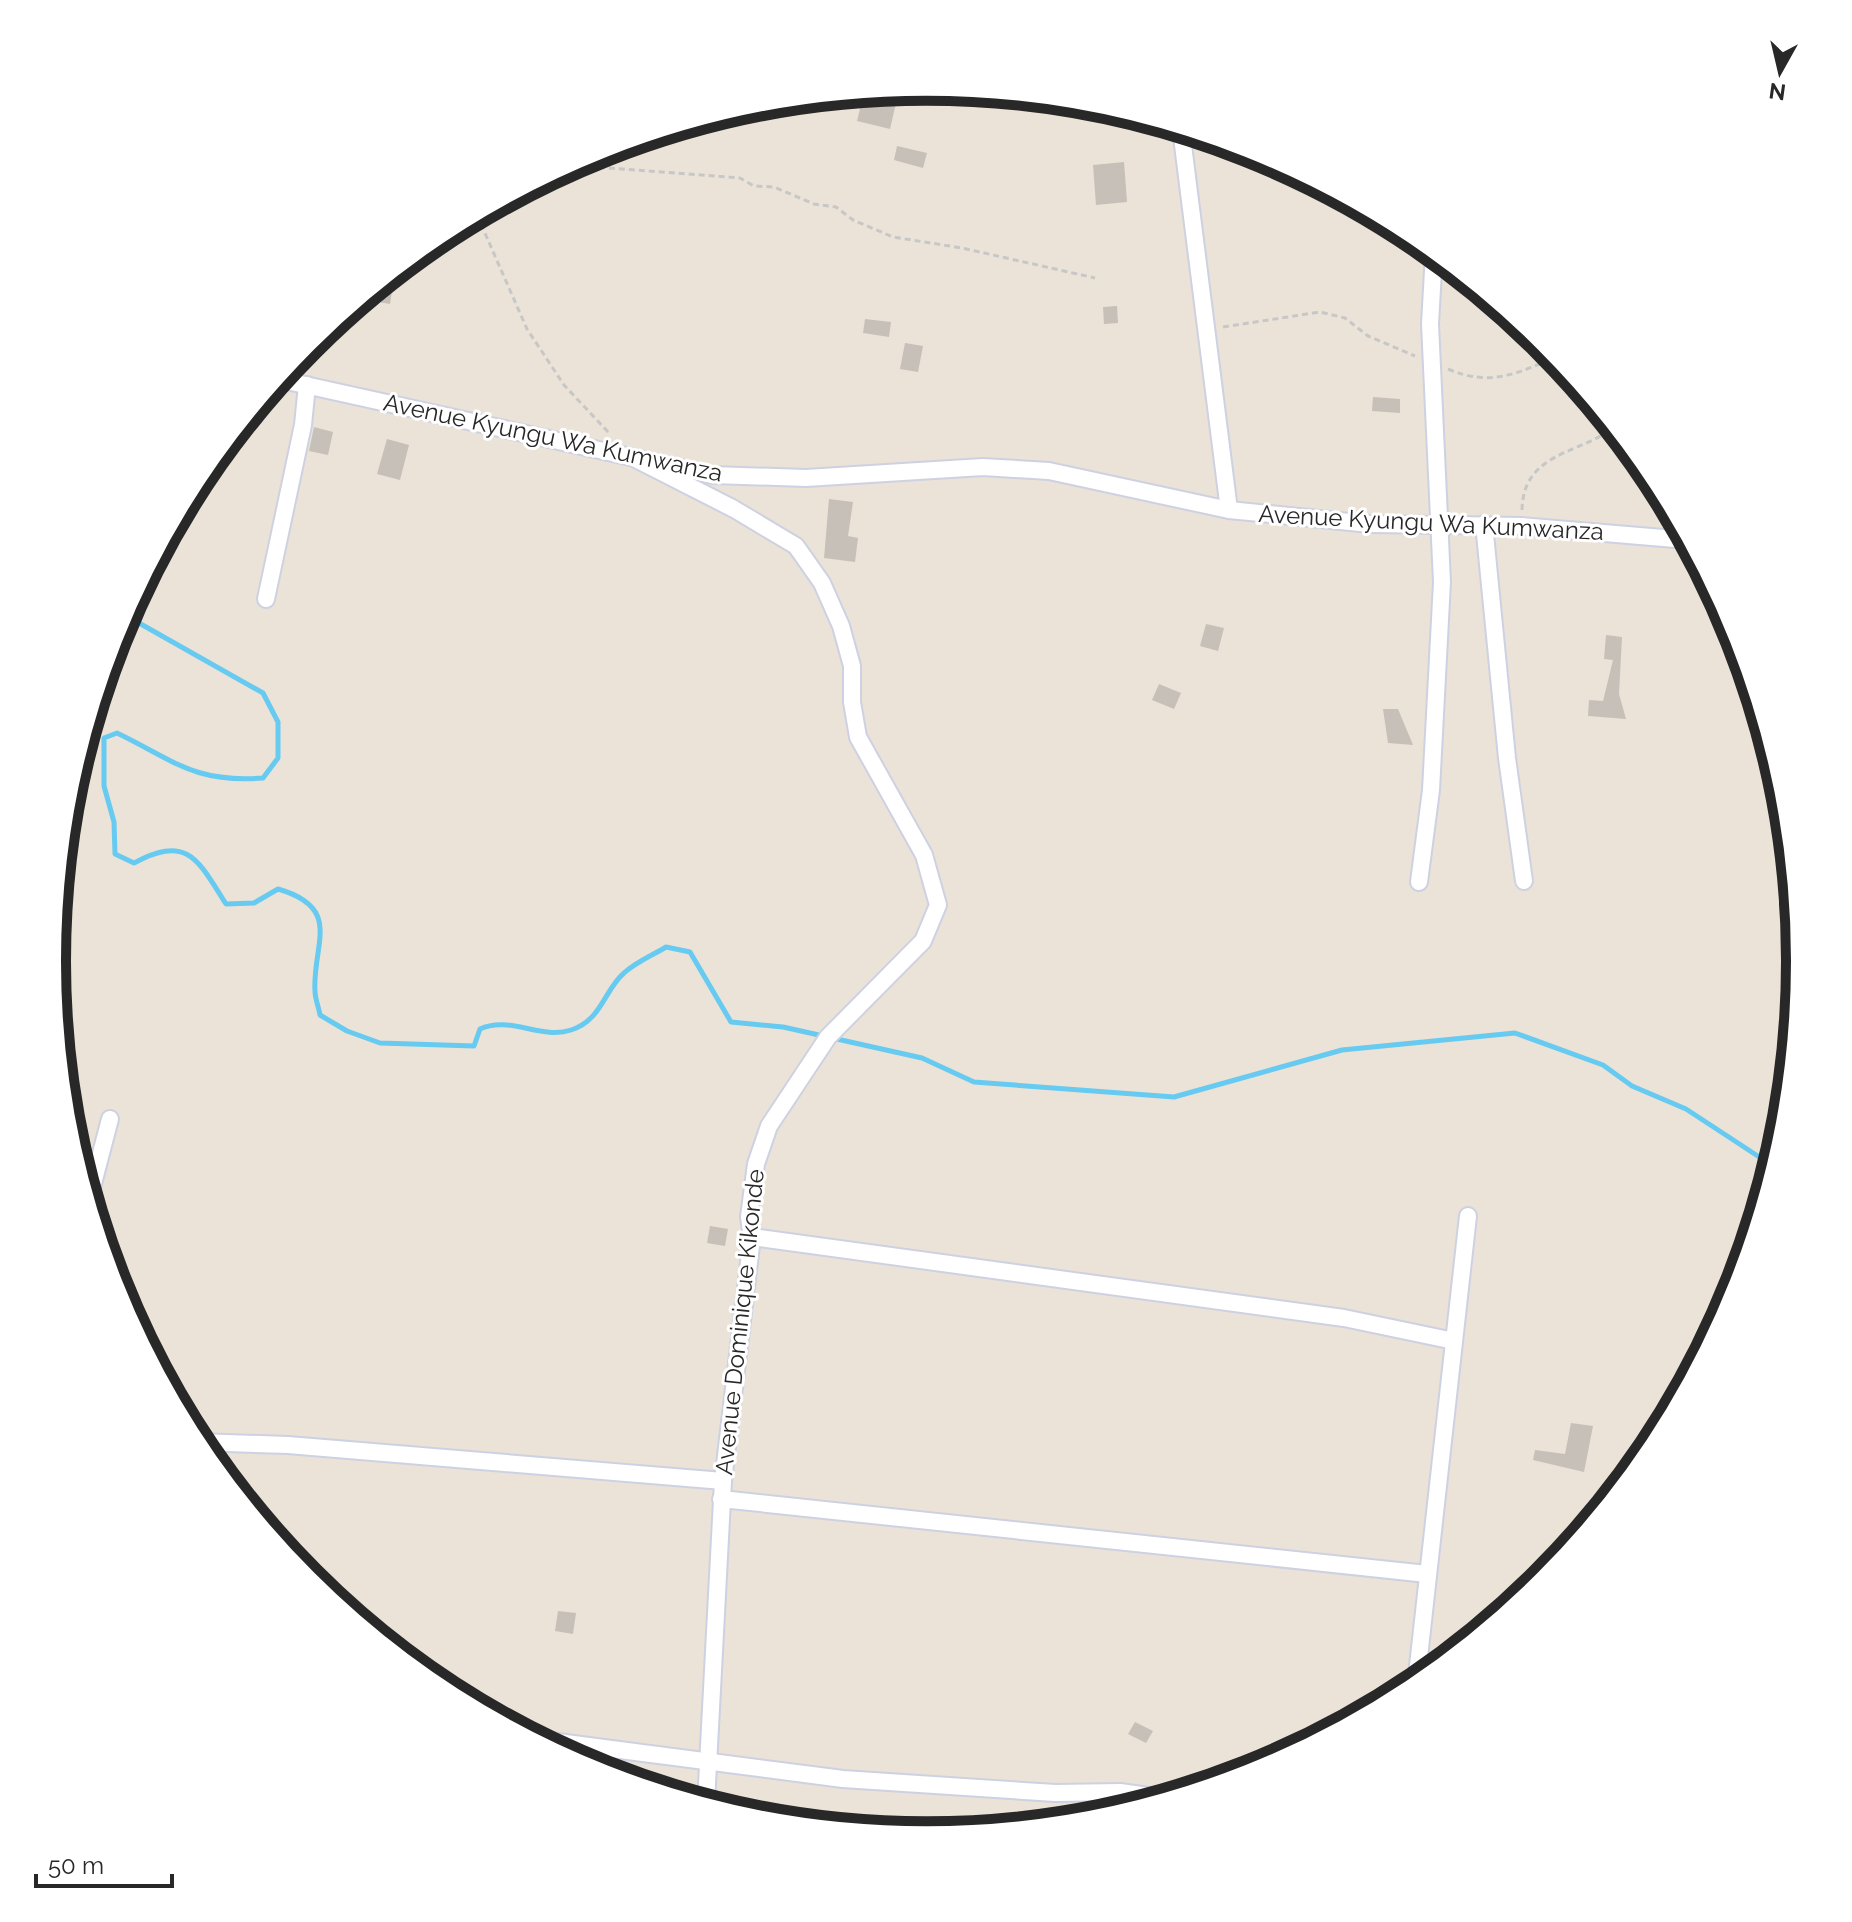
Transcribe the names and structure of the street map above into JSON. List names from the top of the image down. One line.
{"streets":{"street":["Avenue Kyungu Wa Kumwanza","Avenue Dominique Kikonde"]},"crossings":[["Avenue Kyungu Wa Kumwanza","Avenue Dominique Kikonde"]],"scale_bar":"50 m","north":"bottom"}
